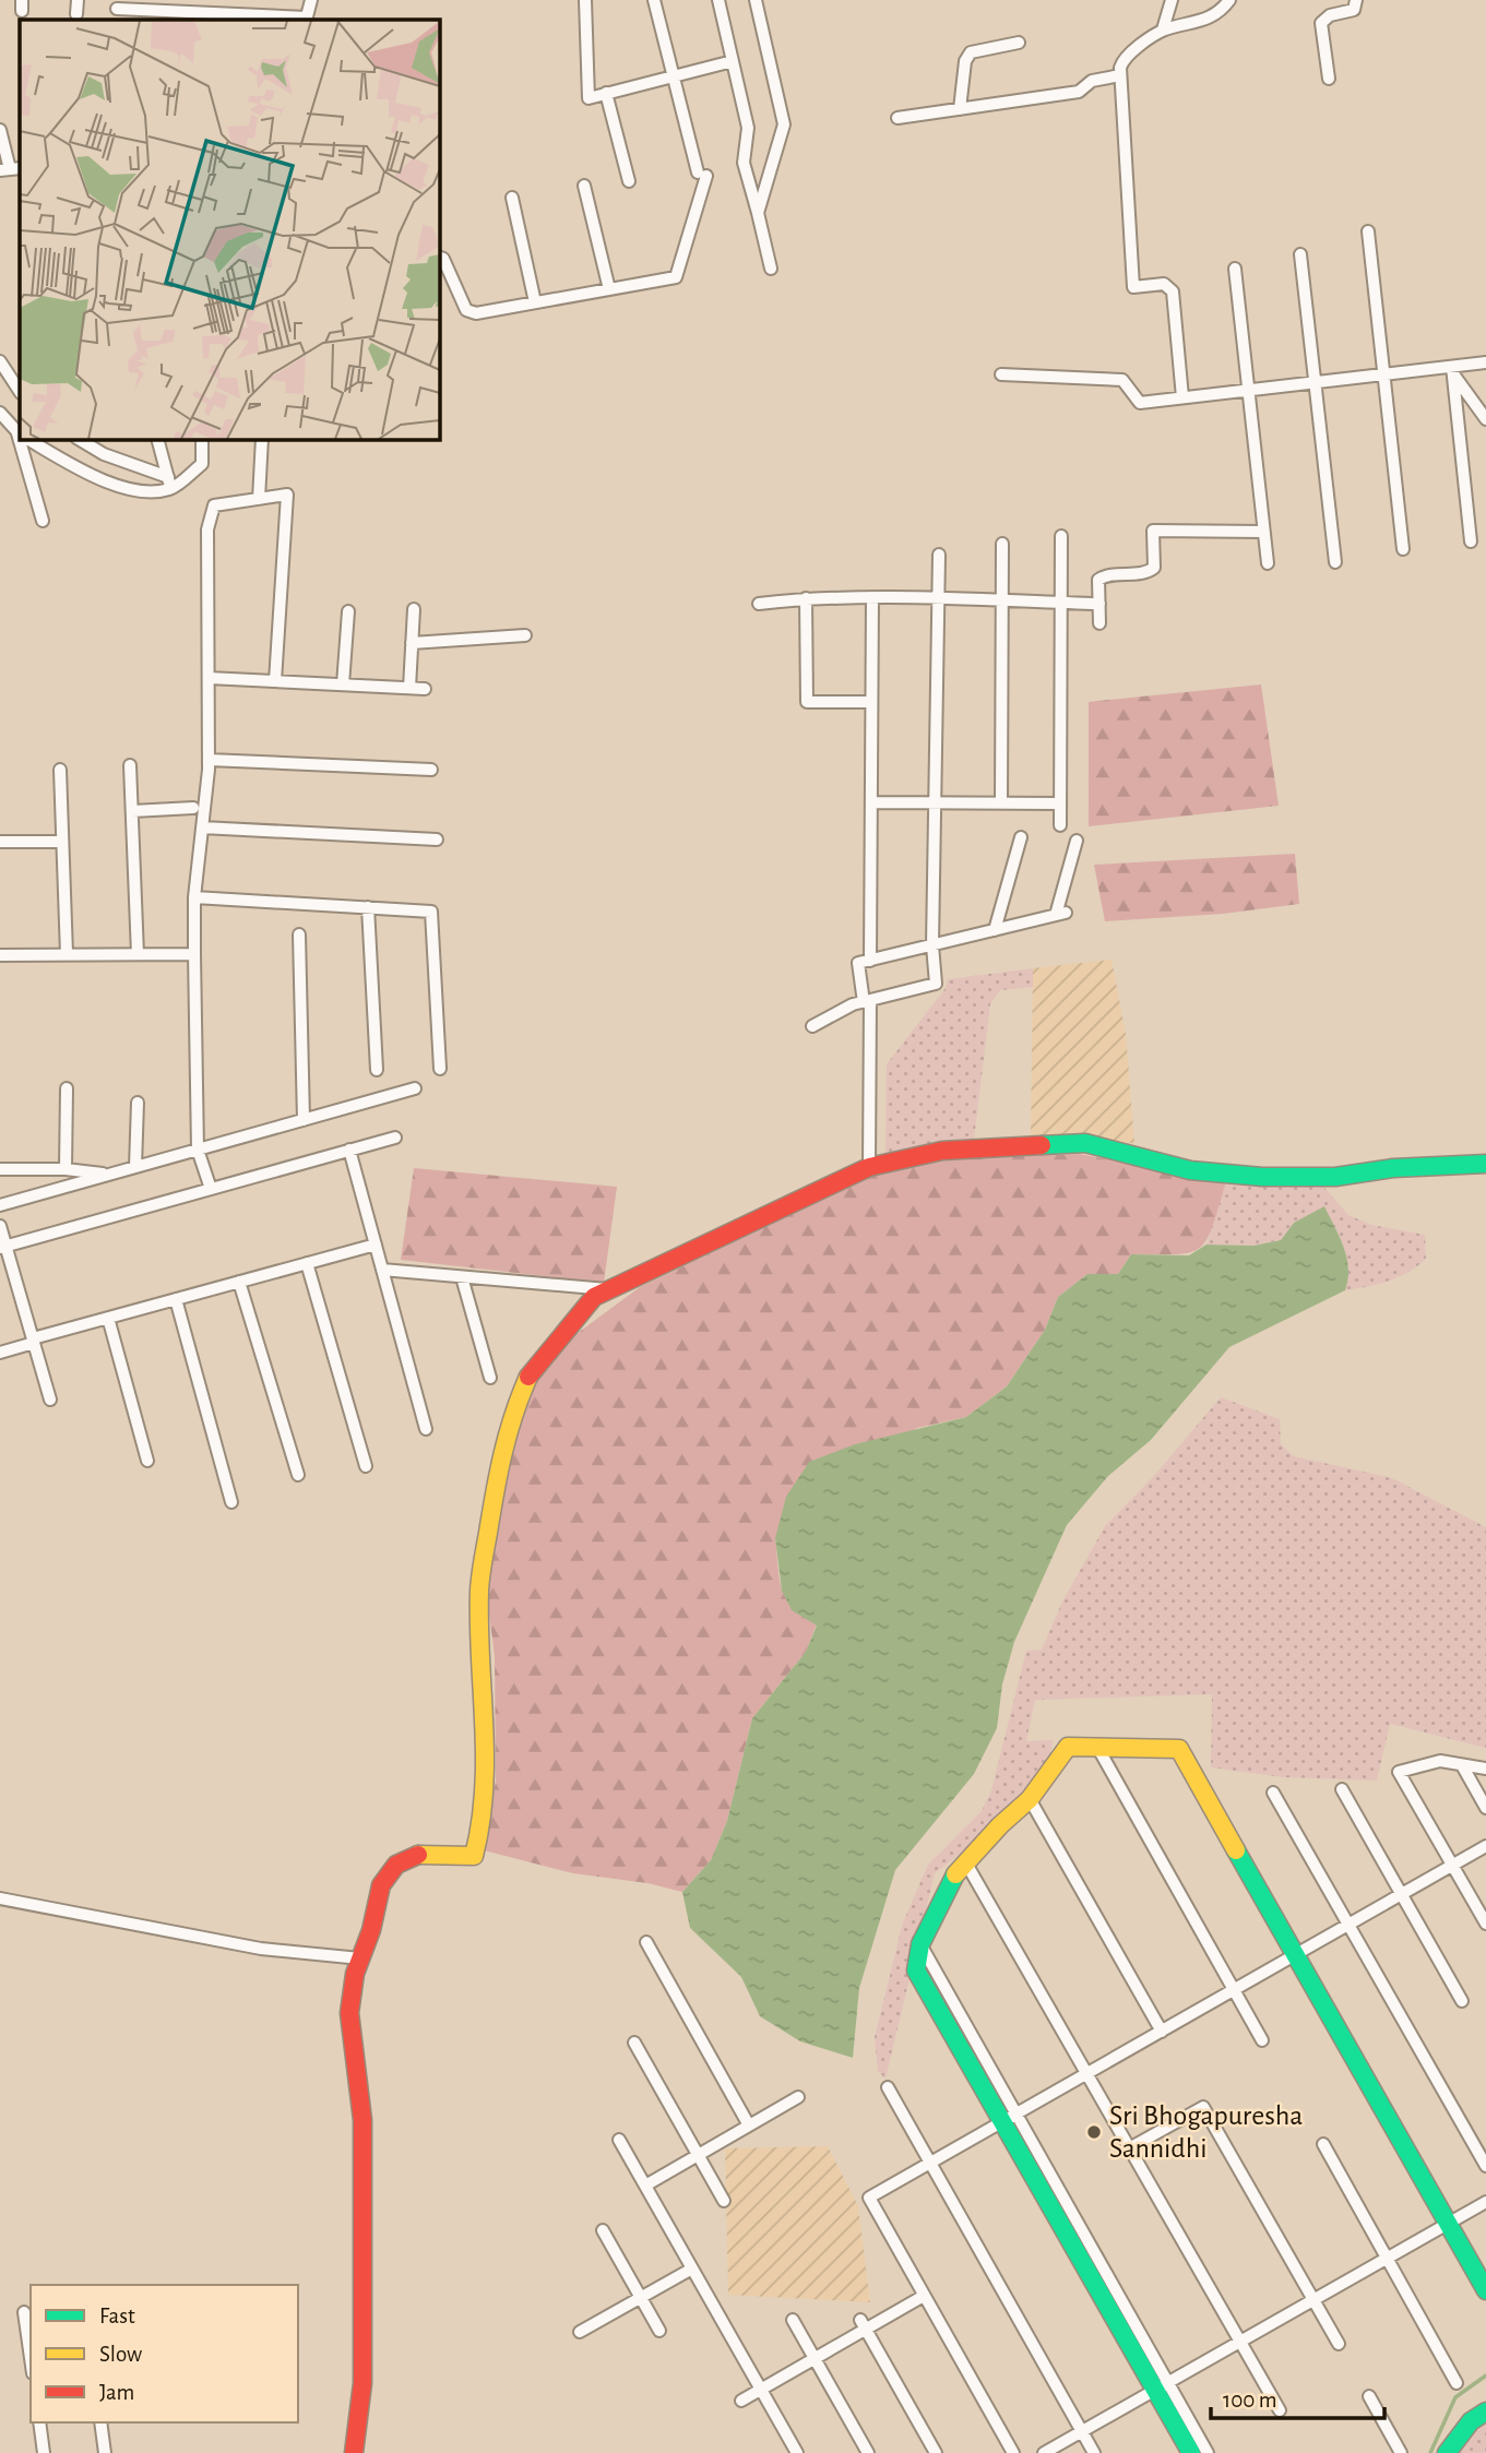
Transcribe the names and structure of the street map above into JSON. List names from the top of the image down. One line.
{"places":["Sri Bhogapuresha Sannidhi"],"legend":["Fast","Slow","Jam"],"scale_bar":"100 m"}
